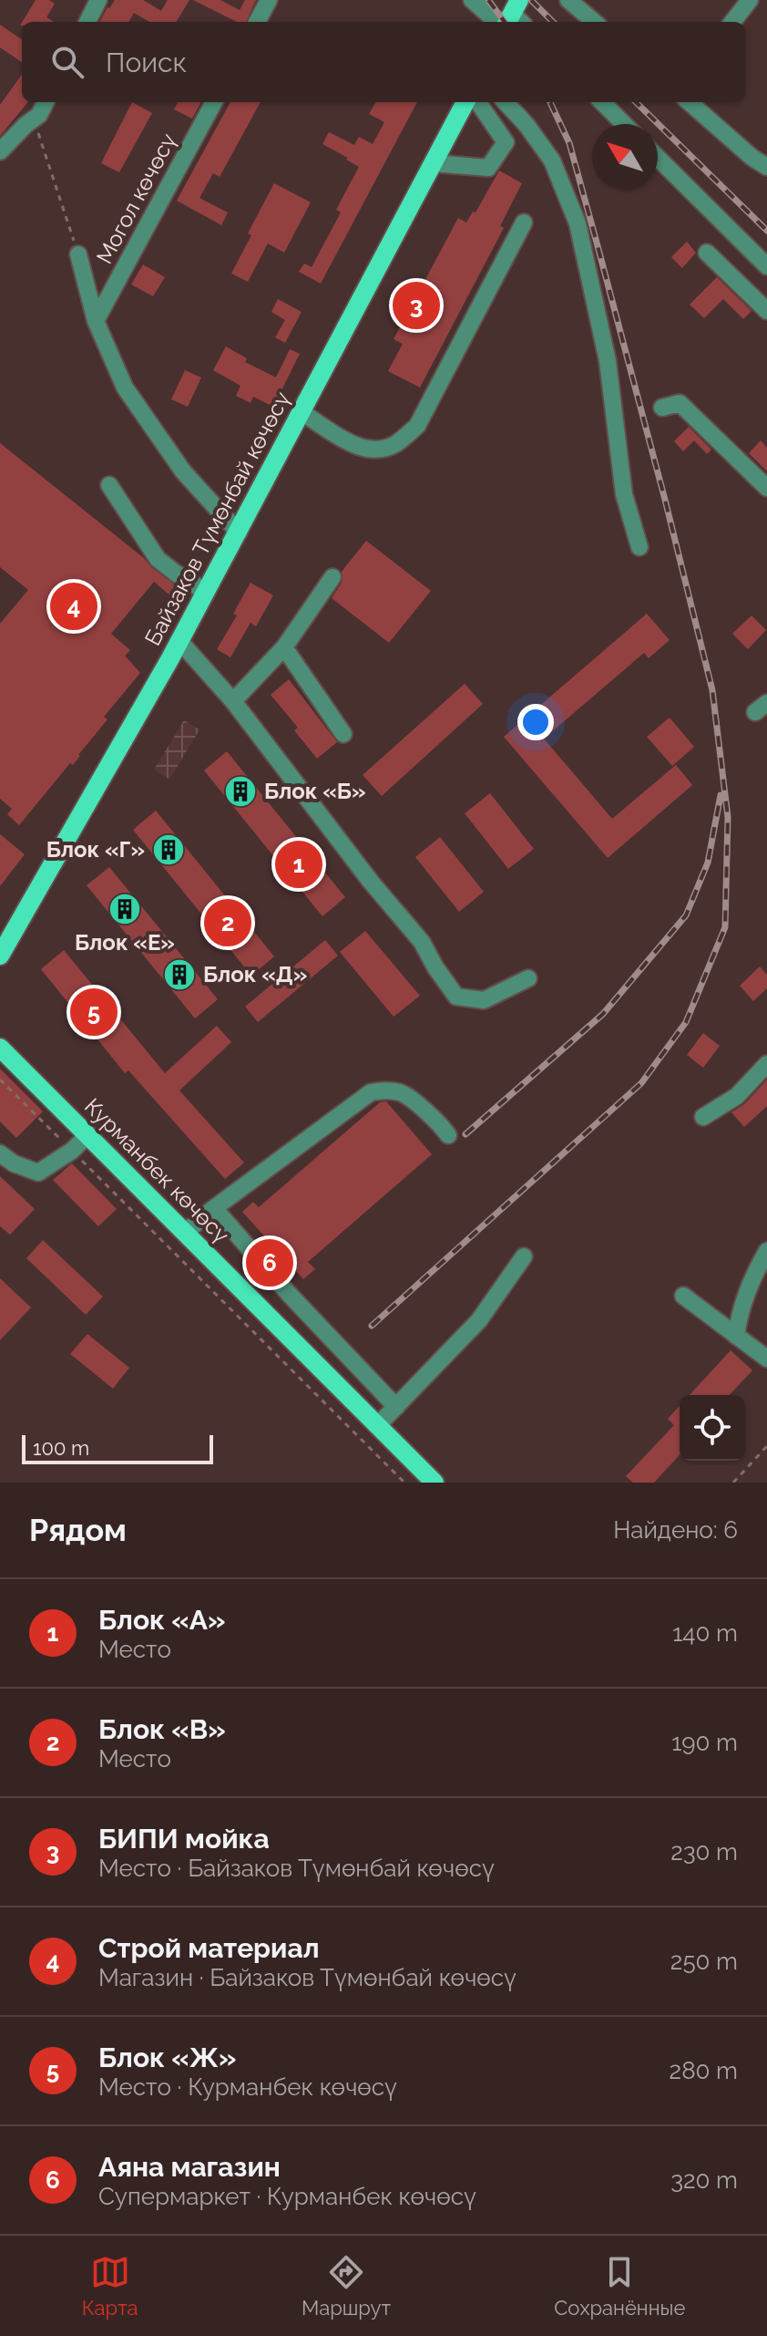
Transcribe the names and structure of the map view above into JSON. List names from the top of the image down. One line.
{"streets":{"main road":["Байзаков Түмөнбай көчөсү","Курманбек көчөсү"],"street":["Могол көчөсү"]},"places":{"building":["Блок «Б»","Блок «Г»","Блок «Е»","Блок «Д»"]},"scale_bar":"100 m","north":"top left","page":{"search":"Поиск","pins":["3","4","1","2","5","6"],"scale":"100 m","heading":["Рядом","Найдено: 6"],"list":[{"mark":"1","name":"Блок «А»","note":"Место","value":"140 m"},{"mark":"2","name":"Блок «В»","note":"Место","value":"190 m"},{"mark":"3","name":"БИПИ мойка","note":"Место · Байзаков Түмөнбай көчөсү","value":"230 m"},{"mark":"4","name":"Строй материал","note":"Магазин · Байзаков Түмөнбай көчөсү","value":"250 m"},{"mark":"5","name":"Блок «Ж»","note":"Место · Курманбек көчөсү","value":"280 m"},{"mark":"6","name":"Аяна магазин","note":"Супермаркет · Курманбек көчөсү","value":"320 m"}],"nav":["Карта","Маршрут","Сохранённые"]}}
